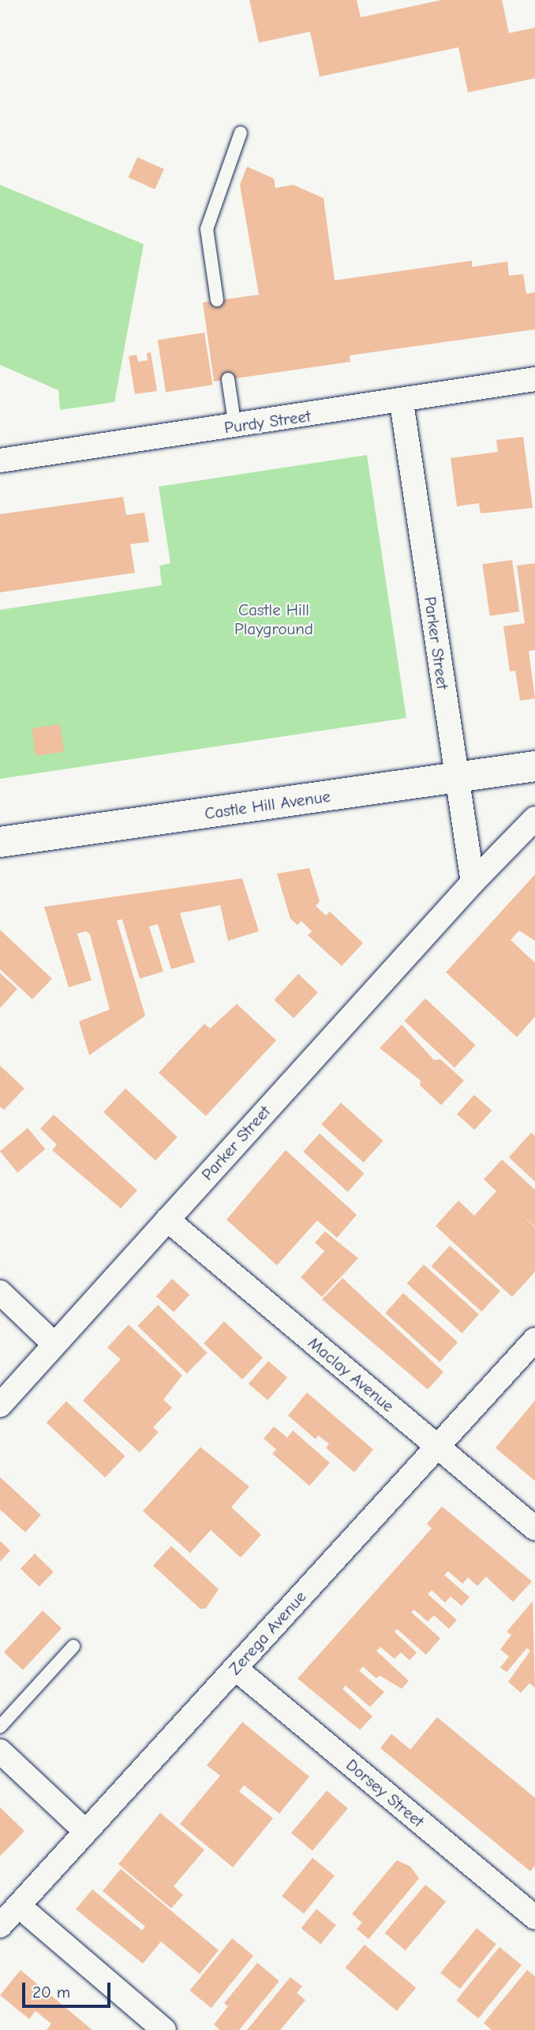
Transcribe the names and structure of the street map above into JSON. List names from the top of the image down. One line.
{"streets":{"main road":["Castle Hill Avenue"],"street":["Purdy Street","Parker Street","Maclay Avenue","Zerega Avenue","Dorsey Street"]},"crossings":[["Purdy Street","Parker Street"],["Parker Street","Castle Hill Avenue"],["Parker Street","Maclay Avenue"],["Maclay Avenue","Zerega Avenue"],["Zerega Avenue","Dorsey Street"]],"parks":["Castle Hill Playground"],"scale_bar":"20 m"}
